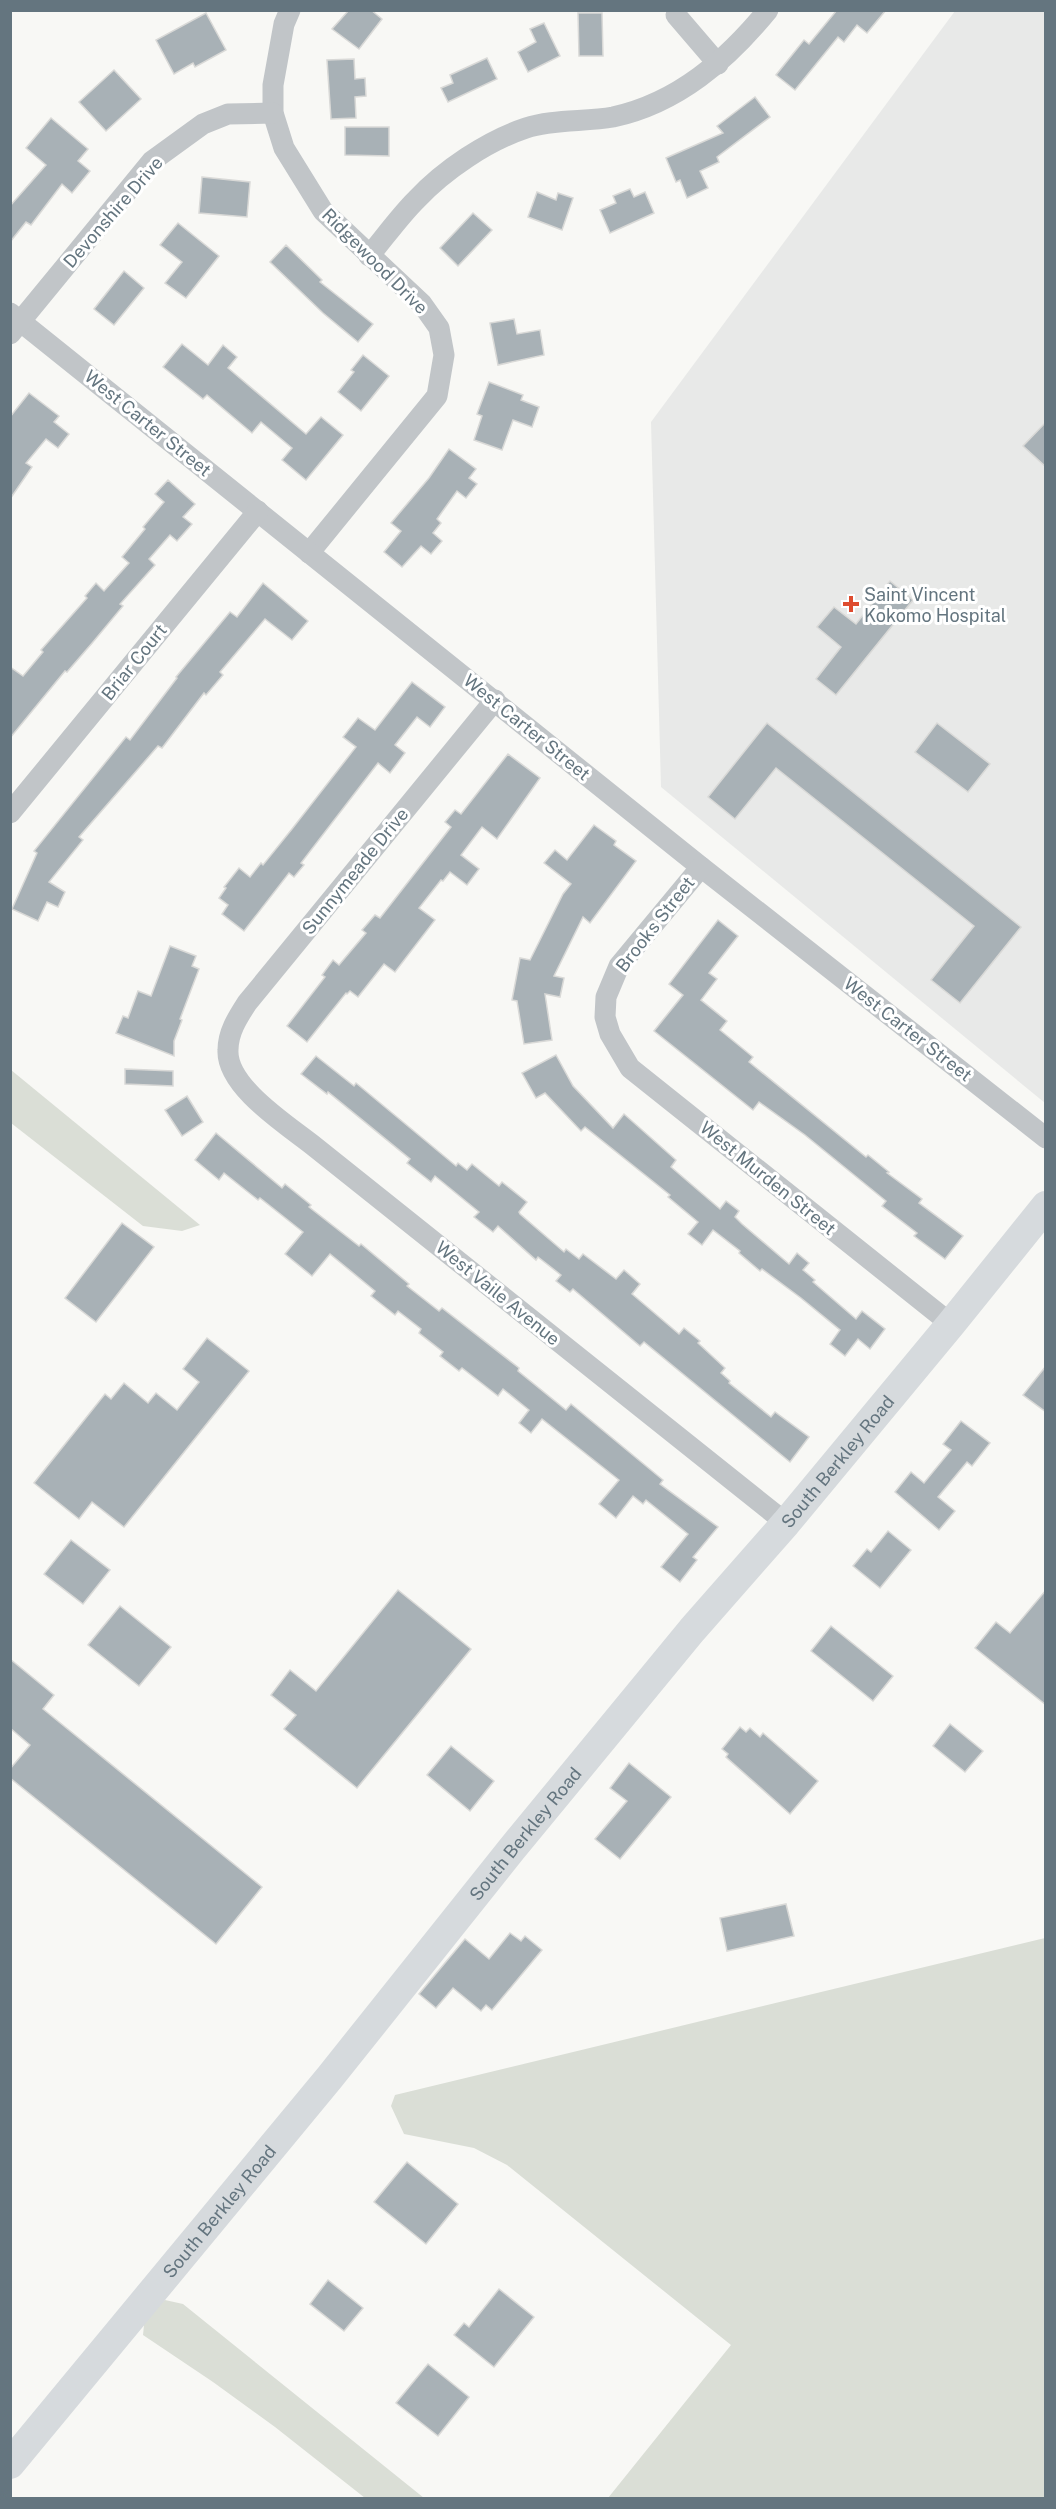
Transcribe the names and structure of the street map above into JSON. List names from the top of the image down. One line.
{"streets":{"street":["Devonshire Drive","Ridgewood Drive","West Carter Street","Briar Court","Sunnymeade Drive","Brooks Street","West Murden Street","West Vaile Avenue","South Berkley Road"]},"crossings":[["Devonshire Drive","Ridgewood Drive"],["Devonshire Drive","West Carter Street"],["Ridgewood Drive","West Carter Street"],["West Carter Street","Briar Court"],["West Carter Street","Sunnymeade Drive"],["West Carter Street","Brooks Street"],["Sunnymeade Drive","West Vaile Avenue"],["Brooks Street","West Murden Street"],["West Murden Street","South Berkley Road"],["West Vaile Avenue","South Berkley Road"]],"places":{"health":["Saint Vincent Kokomo Hospital"]}}
